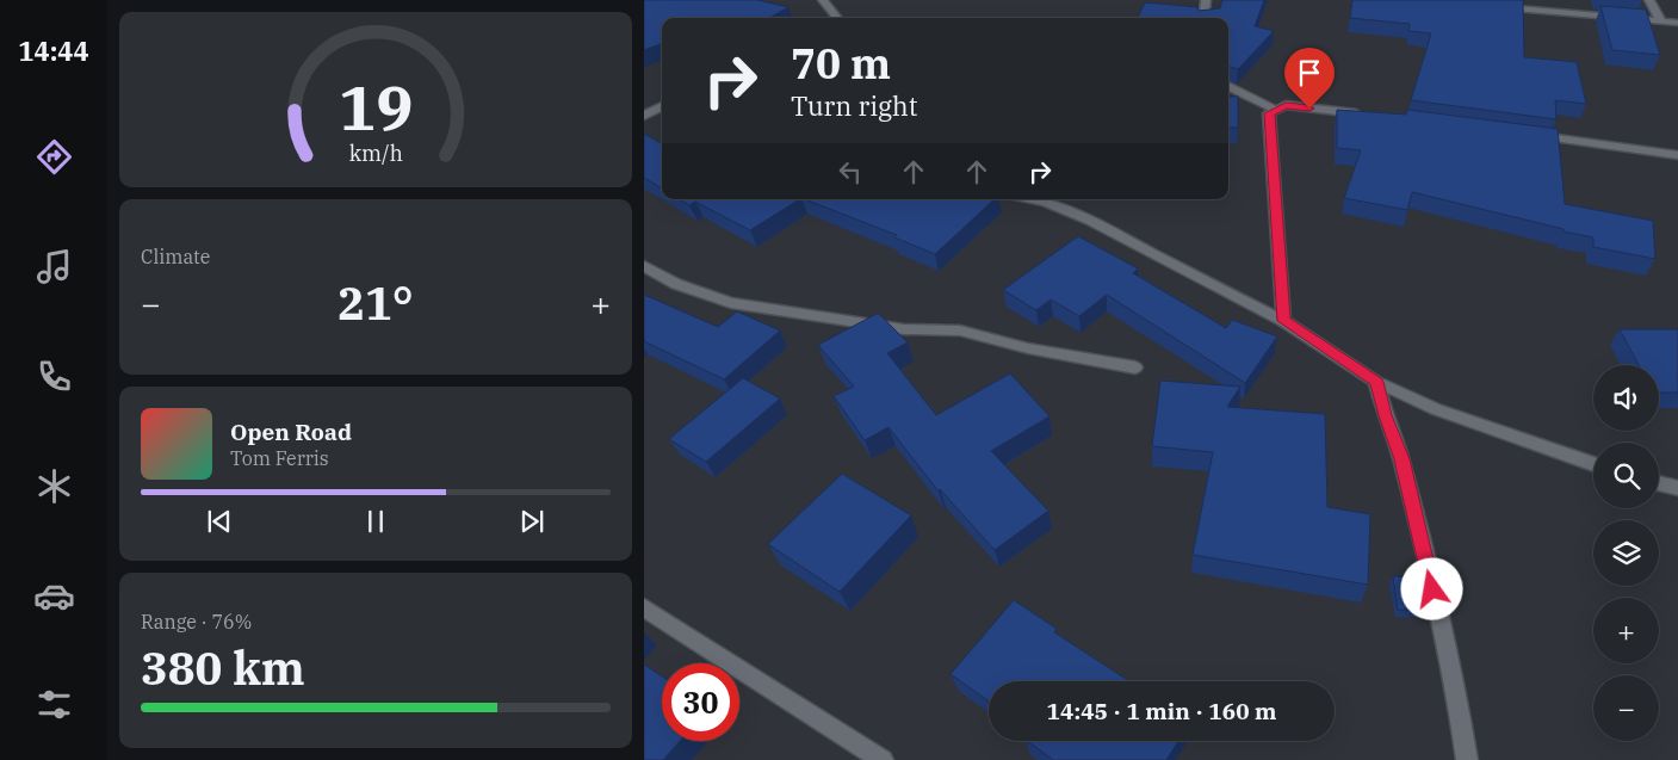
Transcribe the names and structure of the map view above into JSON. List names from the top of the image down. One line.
{"page":{"tabs":"14:44","turn":["70 m","Turn right"],"tile":["Climate",["Range · 76%","380 km"]],"heat":["−","21°","+"],"map_buttons":["+","−"],"song":["Open Road","Tom Ferris"],"limit":"30","trip":"14:45 · 1 min · 160 m","gauge":["19","km/h"]}}
